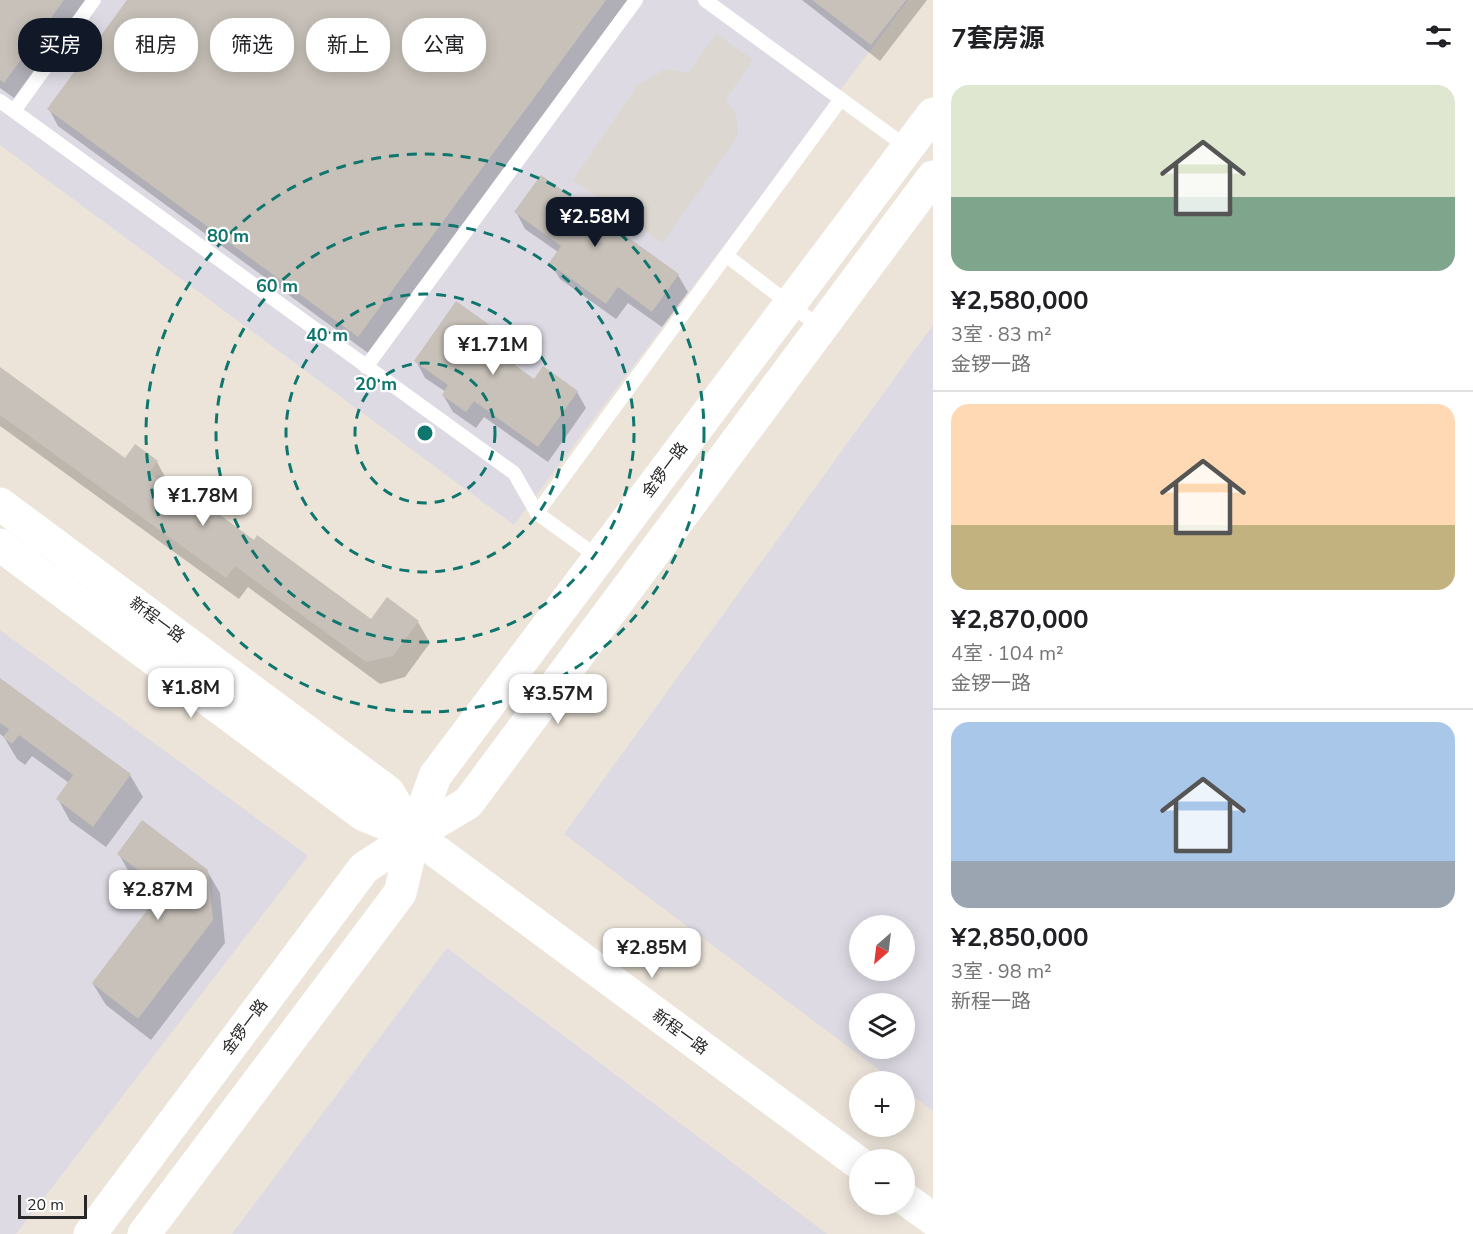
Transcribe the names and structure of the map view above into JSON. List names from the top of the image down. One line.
{"streets":{"main road":["金锣一路","新程一路"]},"crossings":[["金锣一路","新程一路"]],"scale_bar":"20 m","north":"bottom left","page":{"heading":"7套房源","chip":["买房","租房","筛选","新上","公寓"],"list":[{"name":"¥2,580,000","note":"3室 · 83 m² · 金锣一路"},{"name":"¥2,870,000","note":"4室 · 104 m² · 金锣一路"},{"name":"¥2,850,000","note":"3室 · 98 m² · 新程一路"}],"price":["¥2.58M","¥1.71M","¥1.78M","¥1.8M","¥3.57M","¥2.87M","¥2.85M"],"map_buttons":["+","−"],"scale":"20 m"},"rings":["80 m","60 m","40 m","20 m"]}
